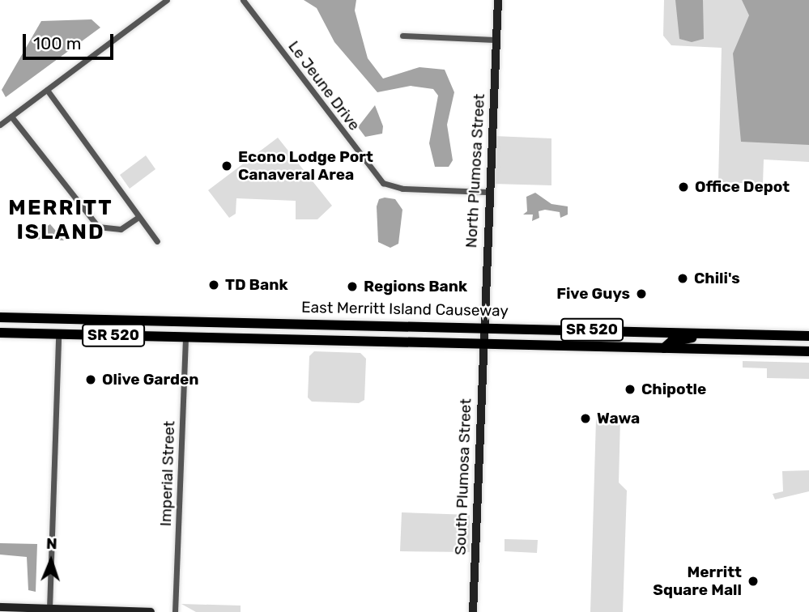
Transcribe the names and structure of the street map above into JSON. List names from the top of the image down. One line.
{"streets":{"main road":["East Merritt Island Causeway","SR 520"],"street":["Le Jeune Drive","North Plumosa Street","Imperial Street","South Plumosa Street"]},"crossings":[["Le Jeune Drive","North Plumosa Street"],["North Plumosa Street","East Merritt Island Causeway"],["North Plumosa Street","South Plumosa Street"],["East Merritt Island Causeway","Imperial Street"],["East Merritt Island Causeway","South Plumosa Street"]],"districts":["MERRITT ISLAND"],"places":["Econo Lodge Port Canaveral Area","Office Depot","Chili's","TD Bank","Regions Bank","Five Guys","Olive Garden","Chipotle","Wawa","Merritt Square Mall"],"scale_bar":"100 m","north":"top"}
